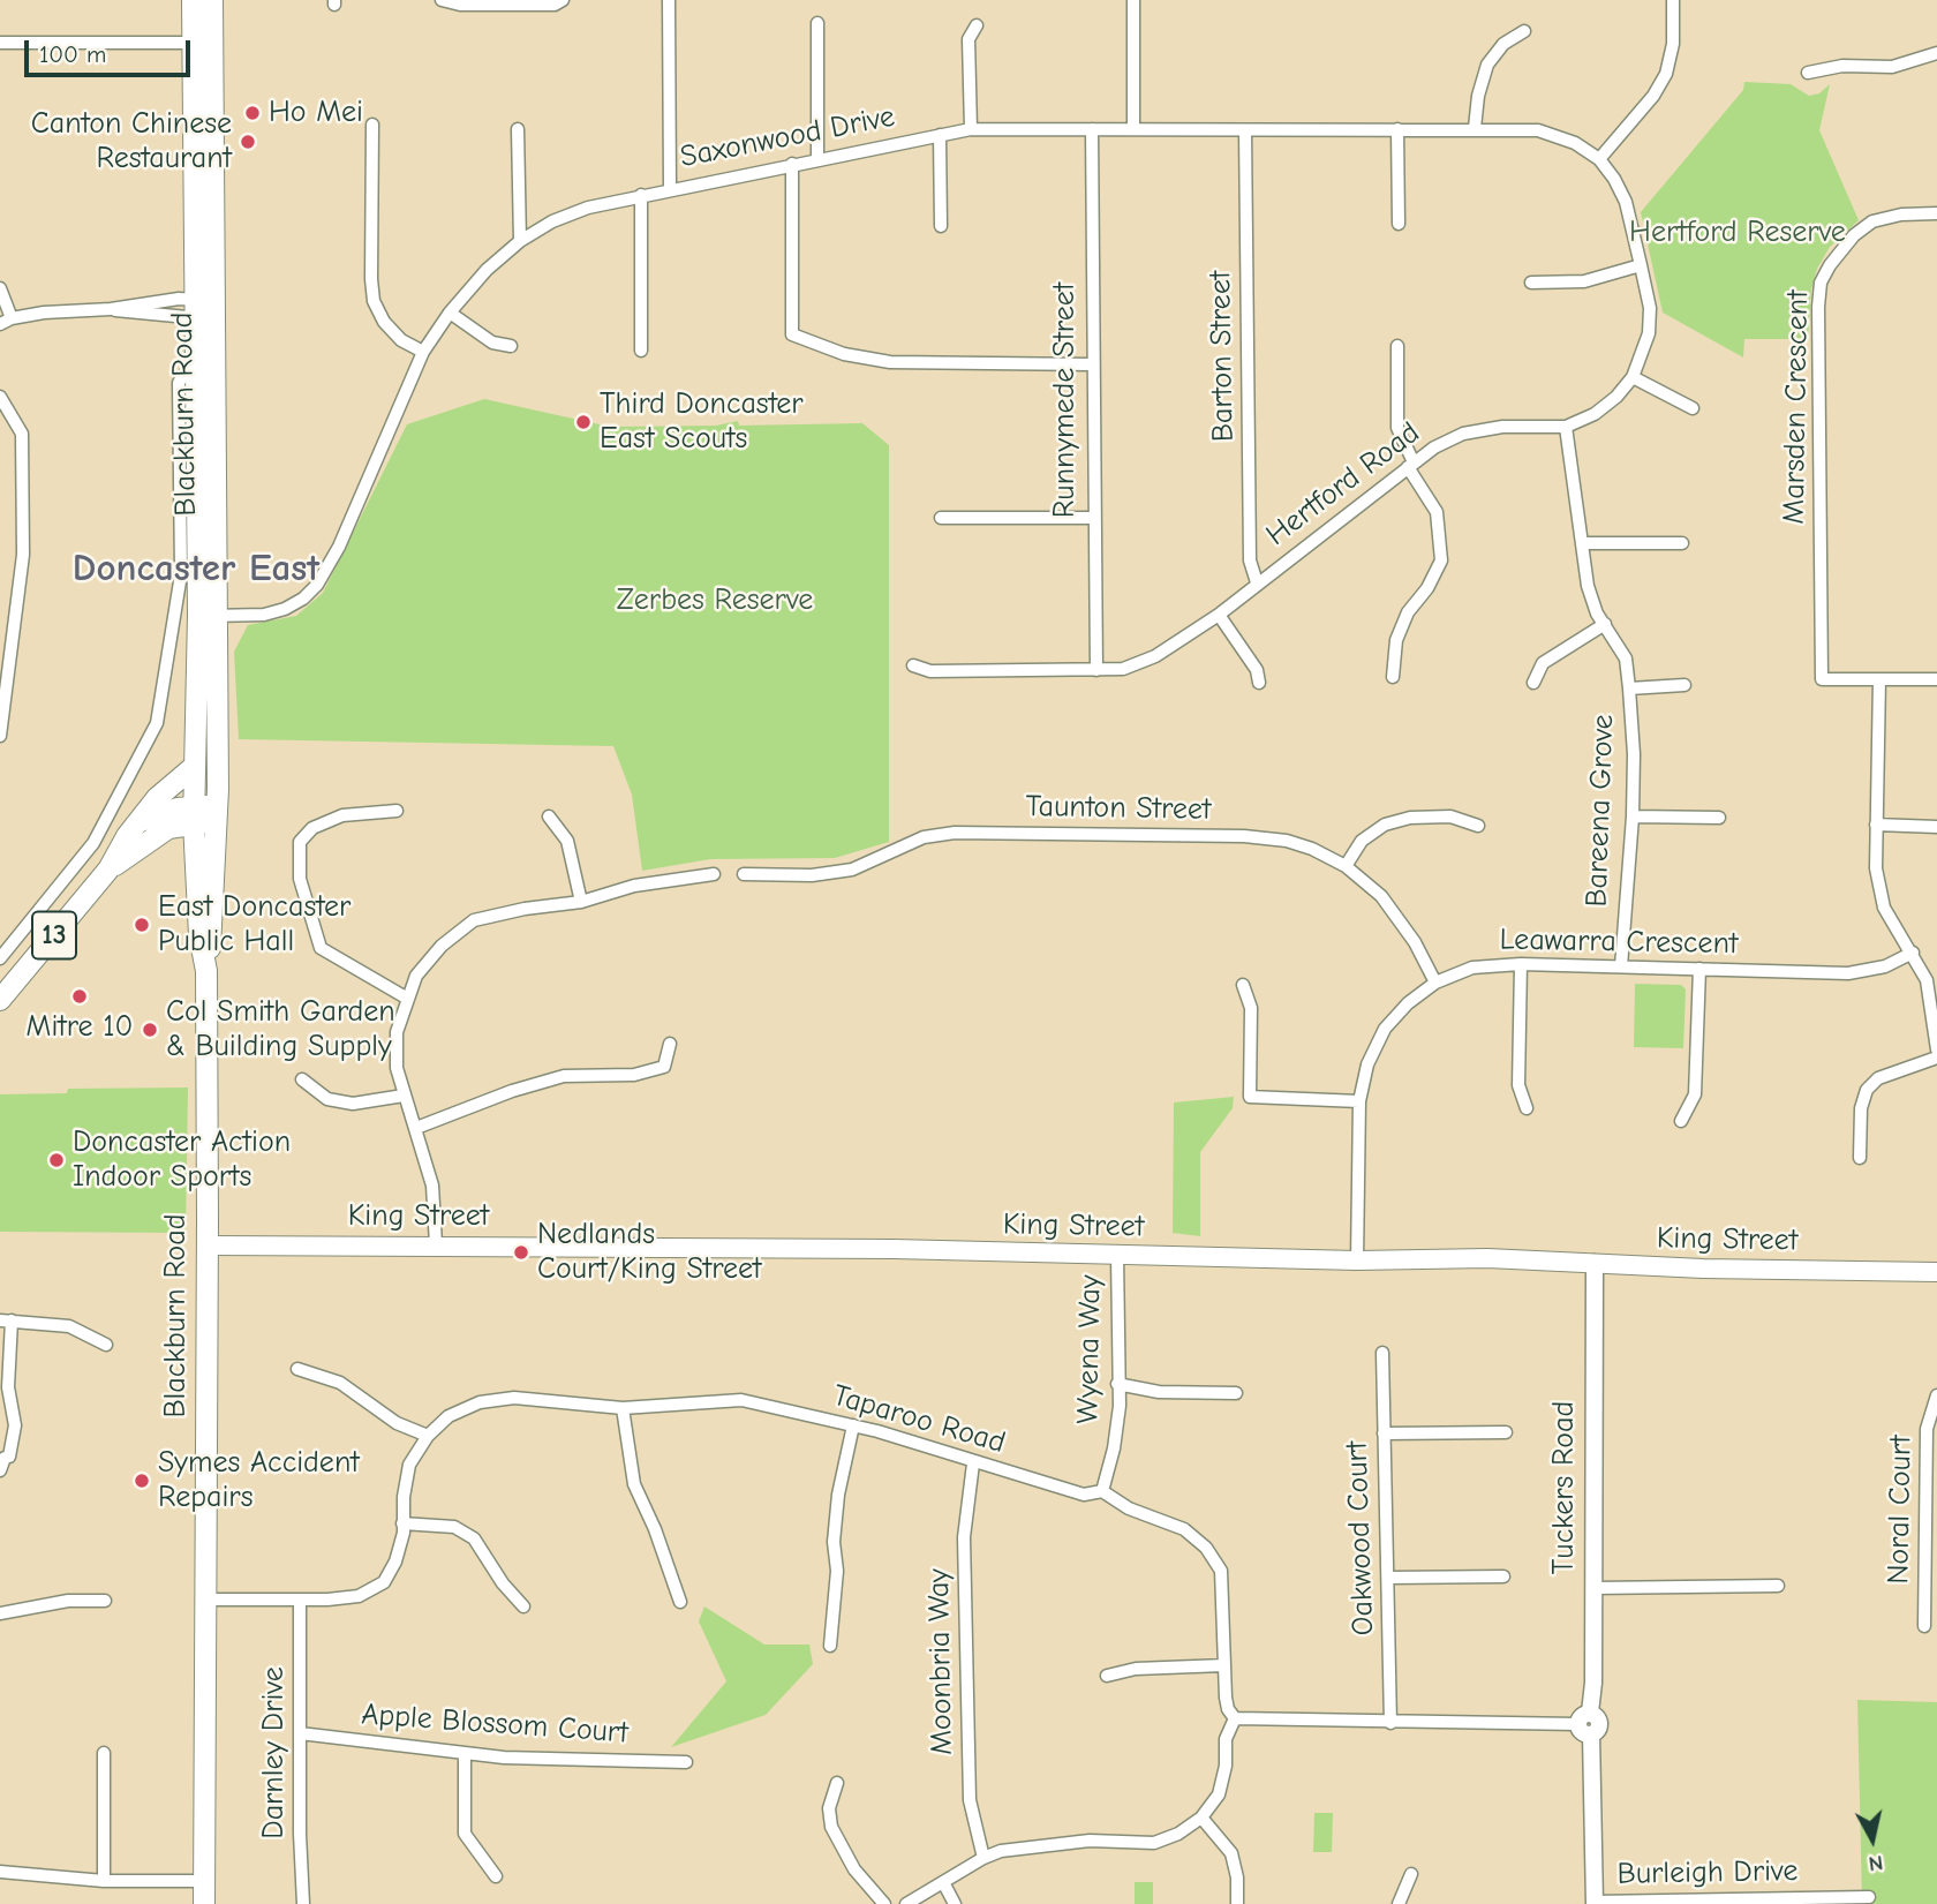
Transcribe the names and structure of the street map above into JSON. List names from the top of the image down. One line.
{"streets":{"main road":["Blackburn Road","13","King Street"],"street":["Saxonwood Drive","Barton Street","Runnymede Street","Marsden Crescent","Hertford Road","Taunton Street","Bareena Grove","Leawarra Crescent","Wyena Way","Taparoo Road","Tuckers Road","Noral Court","Oakwood Court","Moonbria Way","Apple Blossom Court","Darnley Drive","Burleigh Drive"]},"crossings":[["Saxonwood Drive","Barton Street"],["Saxonwood Drive","Runnymede Street"],["Saxonwood Drive","Blackburn Road"],["Saxonwood Drive","Hertford Road"],["Barton Street","Hertford Road"],["Runnymede Street","Hertford Road"],["Blackburn Road","13"],["Blackburn Road","King Street"],["Blackburn Road","Taparoo Road"],["Hertford Road","Bareena Grove"],["Taunton Street","Leawarra Crescent"],["Bareena Grove","Leawarra Crescent"],["Leawarra Crescent","King Street"],["King Street","Wyena Way"],["King Street","Tuckers Road"],["Wyena Way","Taparoo Road"],["Taparoo Road","Moonbria Way"],["Taparoo Road","Darnley Drive"],["Tuckers Road","Burleigh Drive"],["Apple Blossom Court","Darnley Drive"]],"districts":["Doncaster East"],"parks":["Hertford Reserve","Zerbes Reserve"],"places":["Ho Mei","Canton Chinese Restaurant","Third Doncaster East Scouts","East Doncaster Public Hall","Mitre 10","Col Smith Garden & Building Supply","Doncaster Action Indoor Sports","Nedlands Court/King Street","Symes Accident Repairs"],"scale_bar":"100 m","north":"bottom"}
